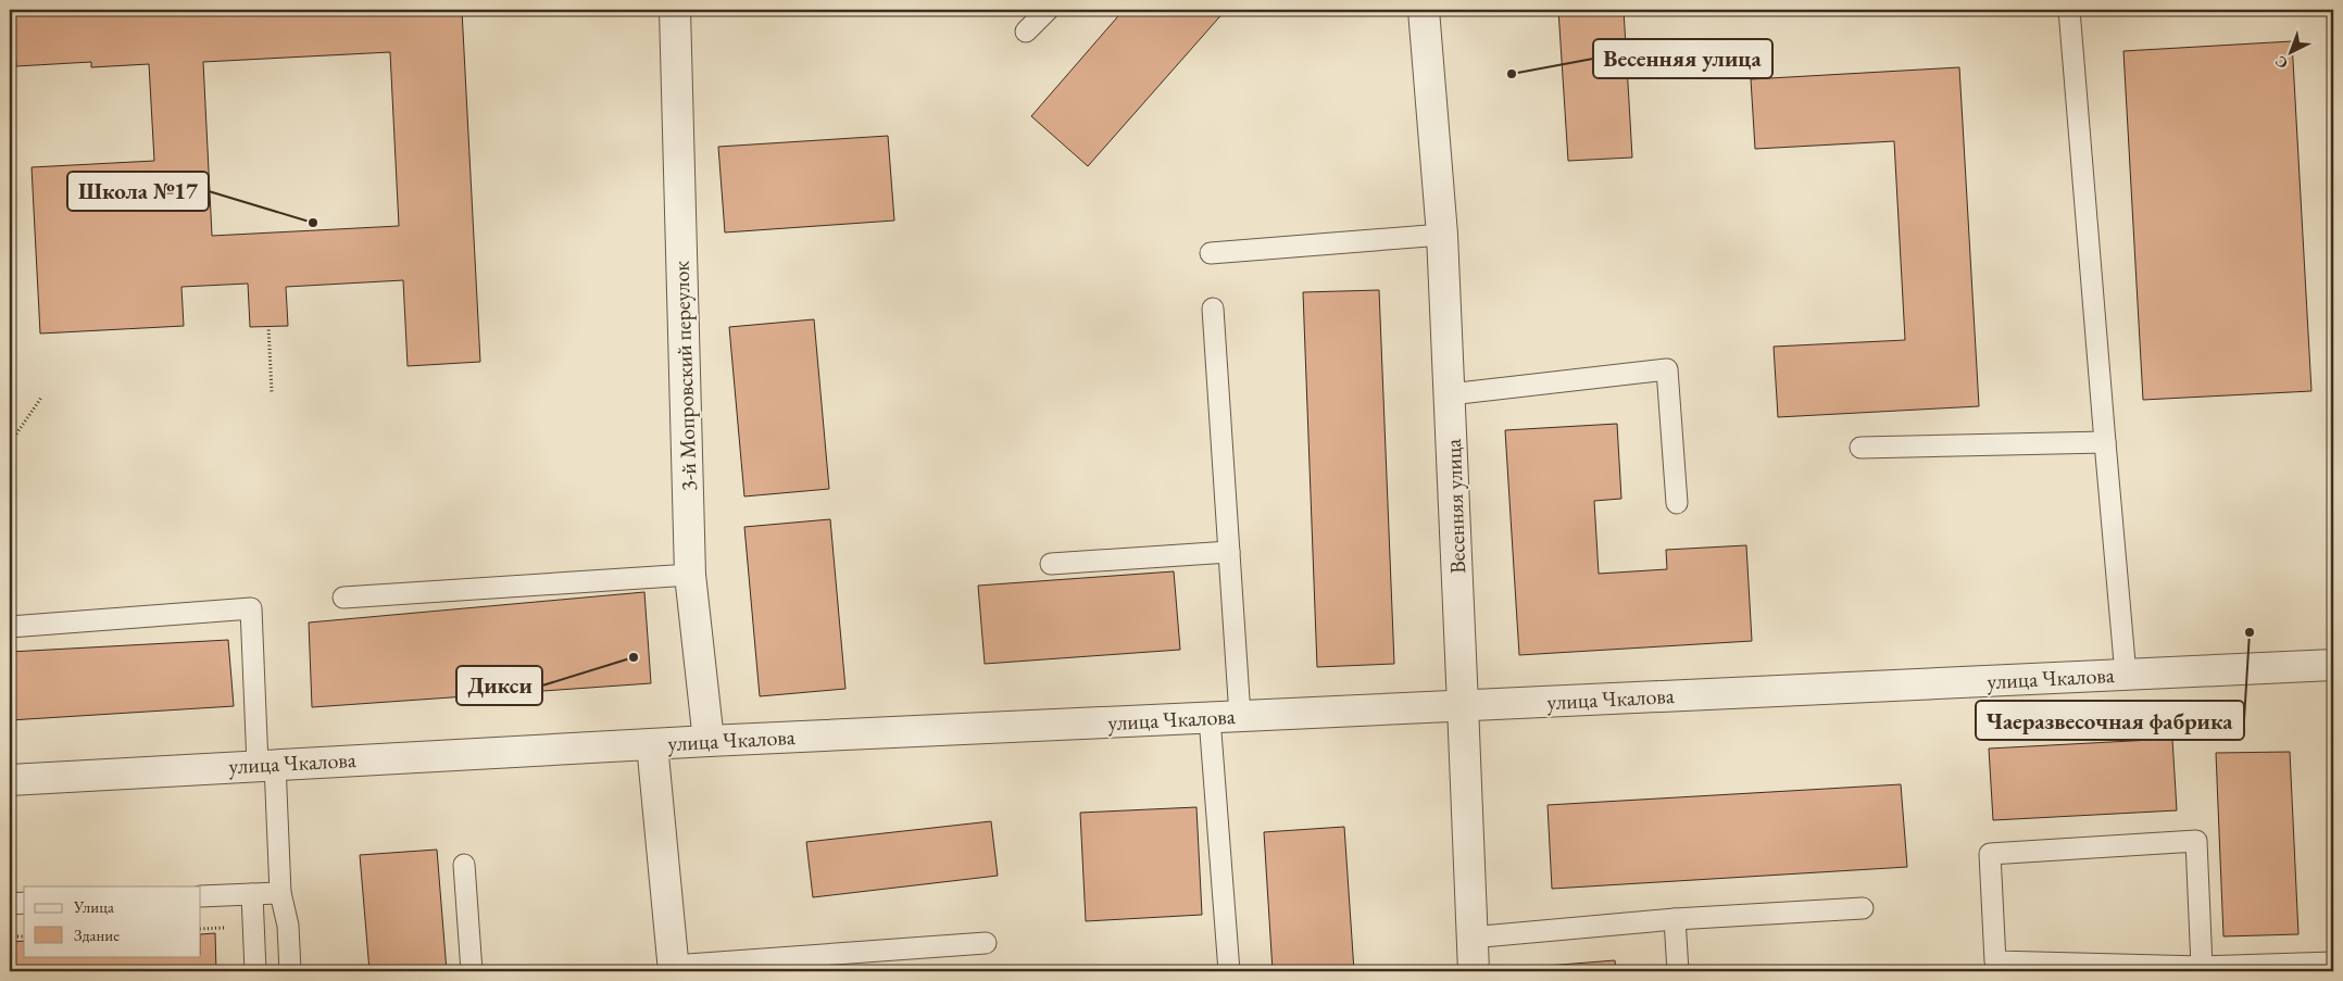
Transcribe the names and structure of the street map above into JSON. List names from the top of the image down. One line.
{"streets":{"street":["3-й Мопровский переулок","Весенняя улица","улица Чкалова"]},"crossings":[["3-й Мопровский переулок","улица Чкалова"],["Весенняя улица","улица Чкалова"]],"places":["Весенняя улица","Школа №17","Чаеразвесочная фабрика","Дикси"],"legend":["Улица","Здание"],"north":"bottom left"}
